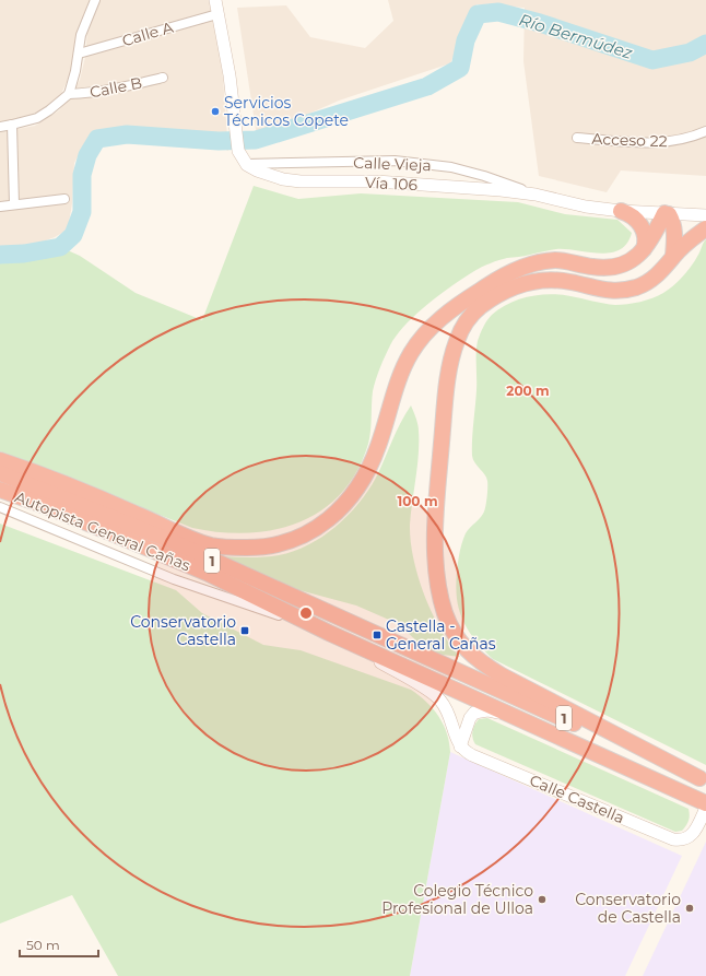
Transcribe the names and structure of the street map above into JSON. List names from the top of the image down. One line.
{"streets":{"highway":["Autopista General Cañas","1"],"main road":["Vía 106","Calle Castella"],"street":["Calle A","Calle B","Acceso 22","Calle Vieja"]},"crossings":[["Calle Vieja","Vía 106"]],"water":["Río Bermúdez"],"places":{"other":["Servicios Técnicos Copete","Colegio Técnico Profesional de Ulloa","Conservatorio de Castella"],"transit":["Conservatorio Castella","Castella - General Cañas"]},"scale_bar":"50 m","rings":["200 m","100 m"]}
